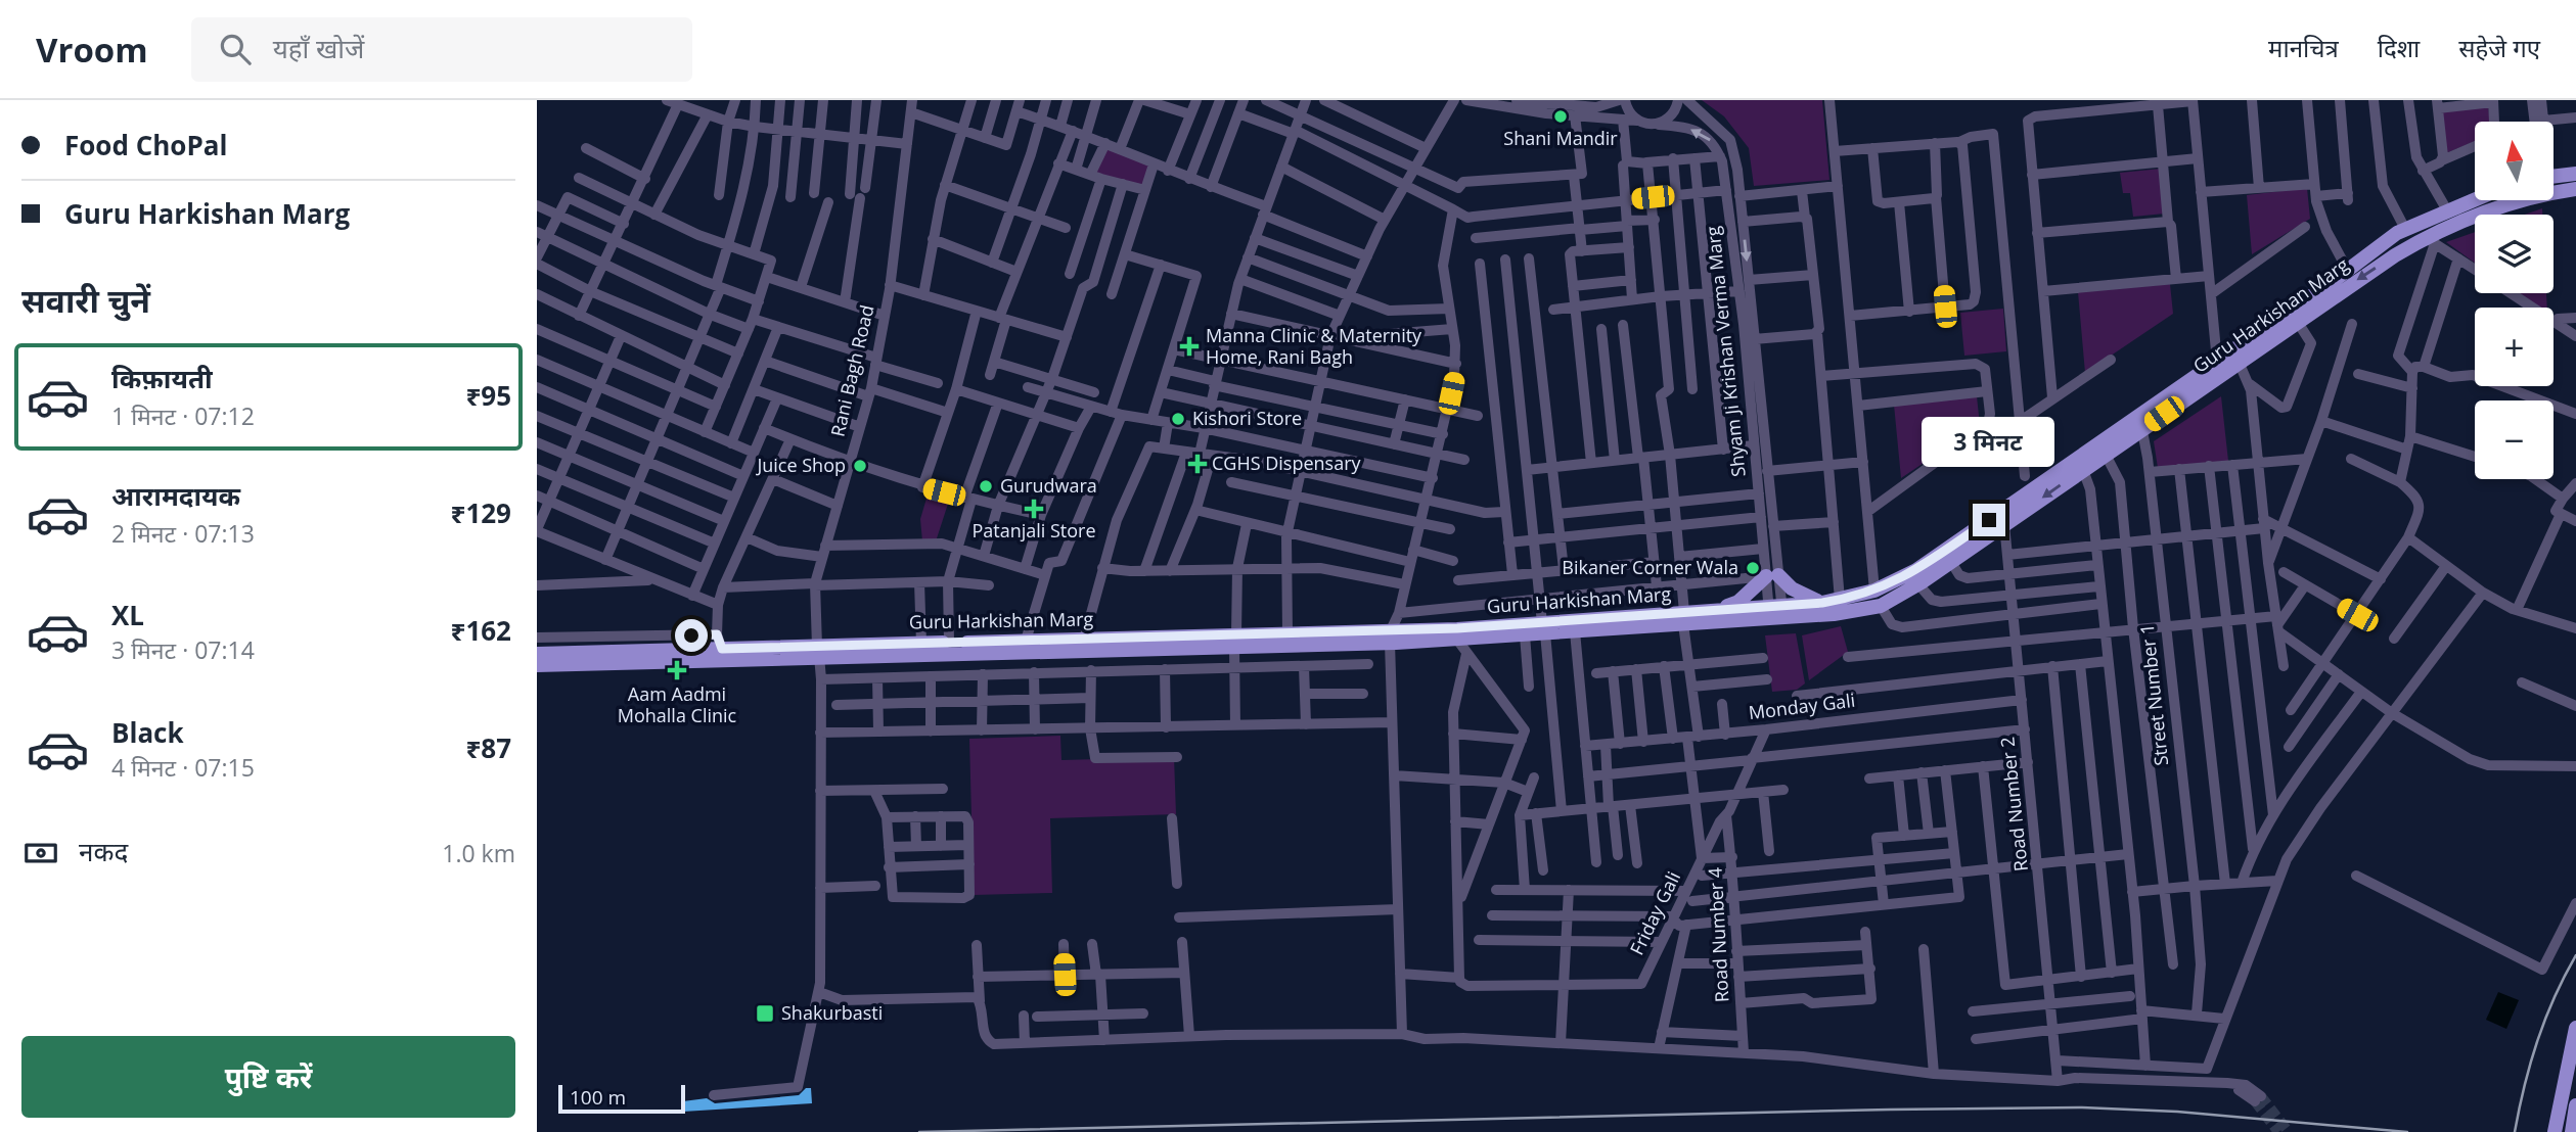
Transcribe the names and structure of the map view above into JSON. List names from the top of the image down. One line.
{"streets":{"main road":["Guru Harkishan Marg"],"street":["Shyam Ji Krishan Verma Marg","Rani Bagh Road","Street Number 1","Monday Gali","Road Number 2","Friday Gali","Road Number 4"]},"crossings":[["Guru Harkishan Marg","Shyam Ji Krishan Verma Marg"],["Guru Harkishan Marg","Rani Bagh Road"],["Guru Harkishan Marg","Street Number 1"],["Guru Harkishan Marg","Road Number 2"],["Monday Gali","Road Number 2"],["Monday Gali","Friday Gali"],["Friday Gali","Road Number 4"]],"places":{"other":["Shani Mandir","Kishori Store","Juice Shop","Gurudwara","Bikaner Corner Wala"],"health":["Manna Clinic & Maternity Home, Rani Bagh","CGHS Dispensary","Patanjali Store","Aam Aadmi Mohalla Clinic"],"transit":["Shakurbasti"]},"scale_bar":"100 m","north":"top","page":{"header":"Vroom","search":"यहाँ खोजें","nav":["मानचित्र","दिशा","सहेजे गए"],"banner":["Food ChoPal","Guru Harkishan Marg"],"map_buttons":["+","−"],"heading":"सवारी चुनें","list":[{"name":"किफ़ायती","note":"1 मिनट · 07:12","value":"₹95"},{"name":"आरामदायक","note":"2 मिनट · 07:13","value":"₹129"},{"name":"XL","note":"3 मिनट · 07:14","value":"₹162"},{"name":"Black","note":"4 मिनट · 07:15","value":"₹87"}],"bubble":"3 मिनट","pay":["नकद","1.0 km"],"buttons":"पुष्टि करें","scale":"100 m"}}
